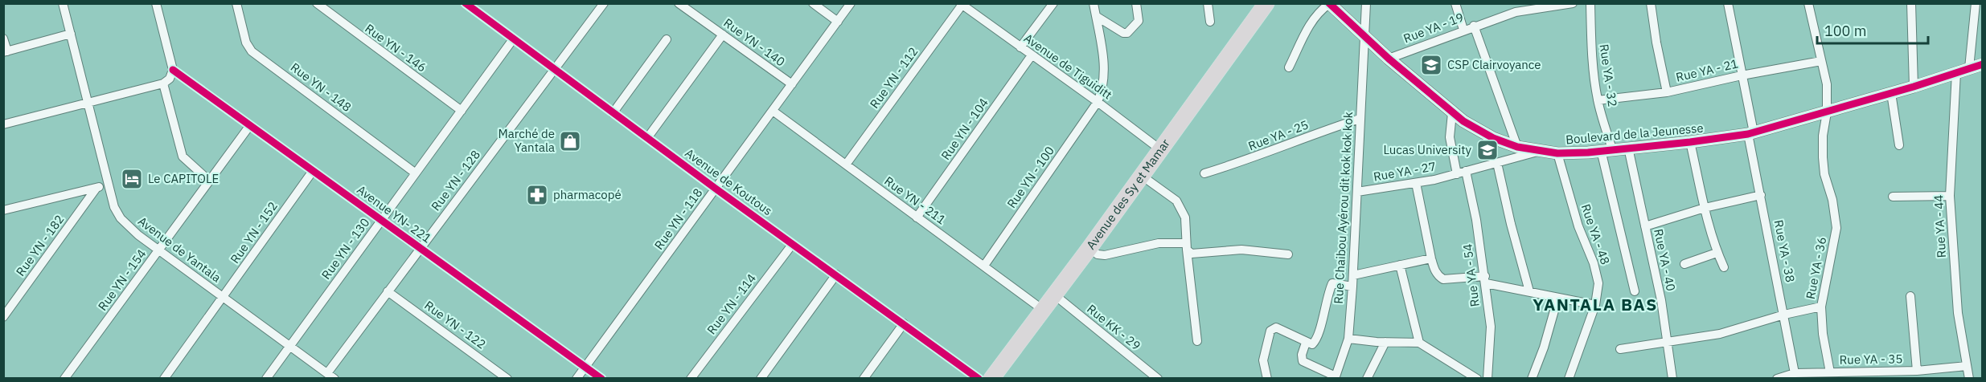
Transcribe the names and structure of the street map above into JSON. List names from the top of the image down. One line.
{"streets":{"highway":["Avenue des Sy et Mamar"],"street":["Rue YA - 19","Rue YN - 140","Rue YN - 146","Avenue de Tiguiditt","Rue YA - 21","Rue YA - 32","Rue YN - 112","Rue YN - 148","Rue YN - 104","Boulevard de la Jeunesse","Rue YA - 25","Rue YA - 27","Rue YN - 100","Rue YN - 128","Avenue de Koutous","Rue YN - 211","Rue Chaibou Ayérou dit kok kok kok","Avenue YN- 221","Rue YN - 118","Rue YA - 44","Rue YN - 152","Rue YA - 48","Rue YN - 182","Rue YN - 130","Avenue de Yantala","Rue YA - 38","Rue YA - 40","Rue YA - 36","Rue YA - 54","Rue YN - 154","Rue YN - 114","Rue YN - 122","Rue KK - 29","Rue YA - 35"]},"crossings":[["Rue YA - 19","Boulevard de la Jeunesse"],["Rue YN - 140","Rue YN - 118"],["Rue YN - 146","Rue YN - 130"],["Avenue de Tiguiditt","Rue YN - 112"],["Avenue de Tiguiditt","Rue YN - 104"],["Avenue de Tiguiditt","Rue YN - 100"],["Avenue de Tiguiditt","Avenue des Sy et Mamar"],["Rue YA - 21","Rue YA - 32"],["Rue YA - 21","Rue YA - 38"],["Rue YA - 21","Rue YA - 36"],["Rue YA - 32","Boulevard de la Jeunesse"],["Rue YN - 112","Rue YN - 211"],["Rue YN - 148","Rue YN - 130"],["Rue YN - 104","Rue YN - 211"],["Boulevard de la Jeunesse","Rue YA - 27"],["Boulevard de la Jeunesse","Rue Chaibou Ayérou dit kok kok kok"],["Boulevard de la Jeunesse","Rue YA - 44"],["Boulevard de la Jeunesse","Rue YA - 48"],["Boulevard de la Jeunesse","Rue YA - 38"],["Boulevard de la Jeunesse","Rue YA - 40"],["Boulevard de la Jeunesse","Rue YA - 36"],["Rue YA - 25","Rue Chaibou Ayérou dit kok kok kok"],["Rue YA - 27","Rue Chaibou Ayérou dit kok kok kok"],["Rue YA - 27","Rue YA - 54"],["Rue YN - 100","Rue YN - 211"],["Rue YN - 128","Avenue de Koutous"],["Rue YN - 128","Avenue YN- 221"],["Rue YN - 128","Avenue de Yantala"],["Rue YN - 128","Rue YN - 122"],["Avenue de Koutous","Rue YN - 118"],["Avenue de Koutous","Rue YN - 130"],["Avenue de Koutous","Rue YN - 114"],["Avenue des Sy et Mamar","Rue YN - 211"],["Avenue des Sy et Mamar","Rue KK - 29"],["Rue YN - 211","Rue YN - 118"],["Avenue YN- 221","Rue YN - 118"],["Avenue YN- 221","Rue YN - 152"],["Avenue YN- 221","Rue YN - 130"],["Avenue YN- 221","Rue YN - 154"],["Rue YA - 44","Rue YA - 35"],["Rue YN - 152","Avenue de Yantala"],["Rue YN - 130","Avenue de Yantala"],["Avenue de Yantala","Rue YN - 154"],["Rue YA - 38","Rue YA - 35"],["Rue YA - 36","Rue YA - 35"]],"districts":["YANTALA BAS"],"places":{"school or university":["CSP Clairvoyance","Lucas University"],"shop":["Marché de Yantala"],"hotel":["Le CAPITOLE"],"pharmacy":["pharmacopé"]},"scale_bar":"100 m"}
